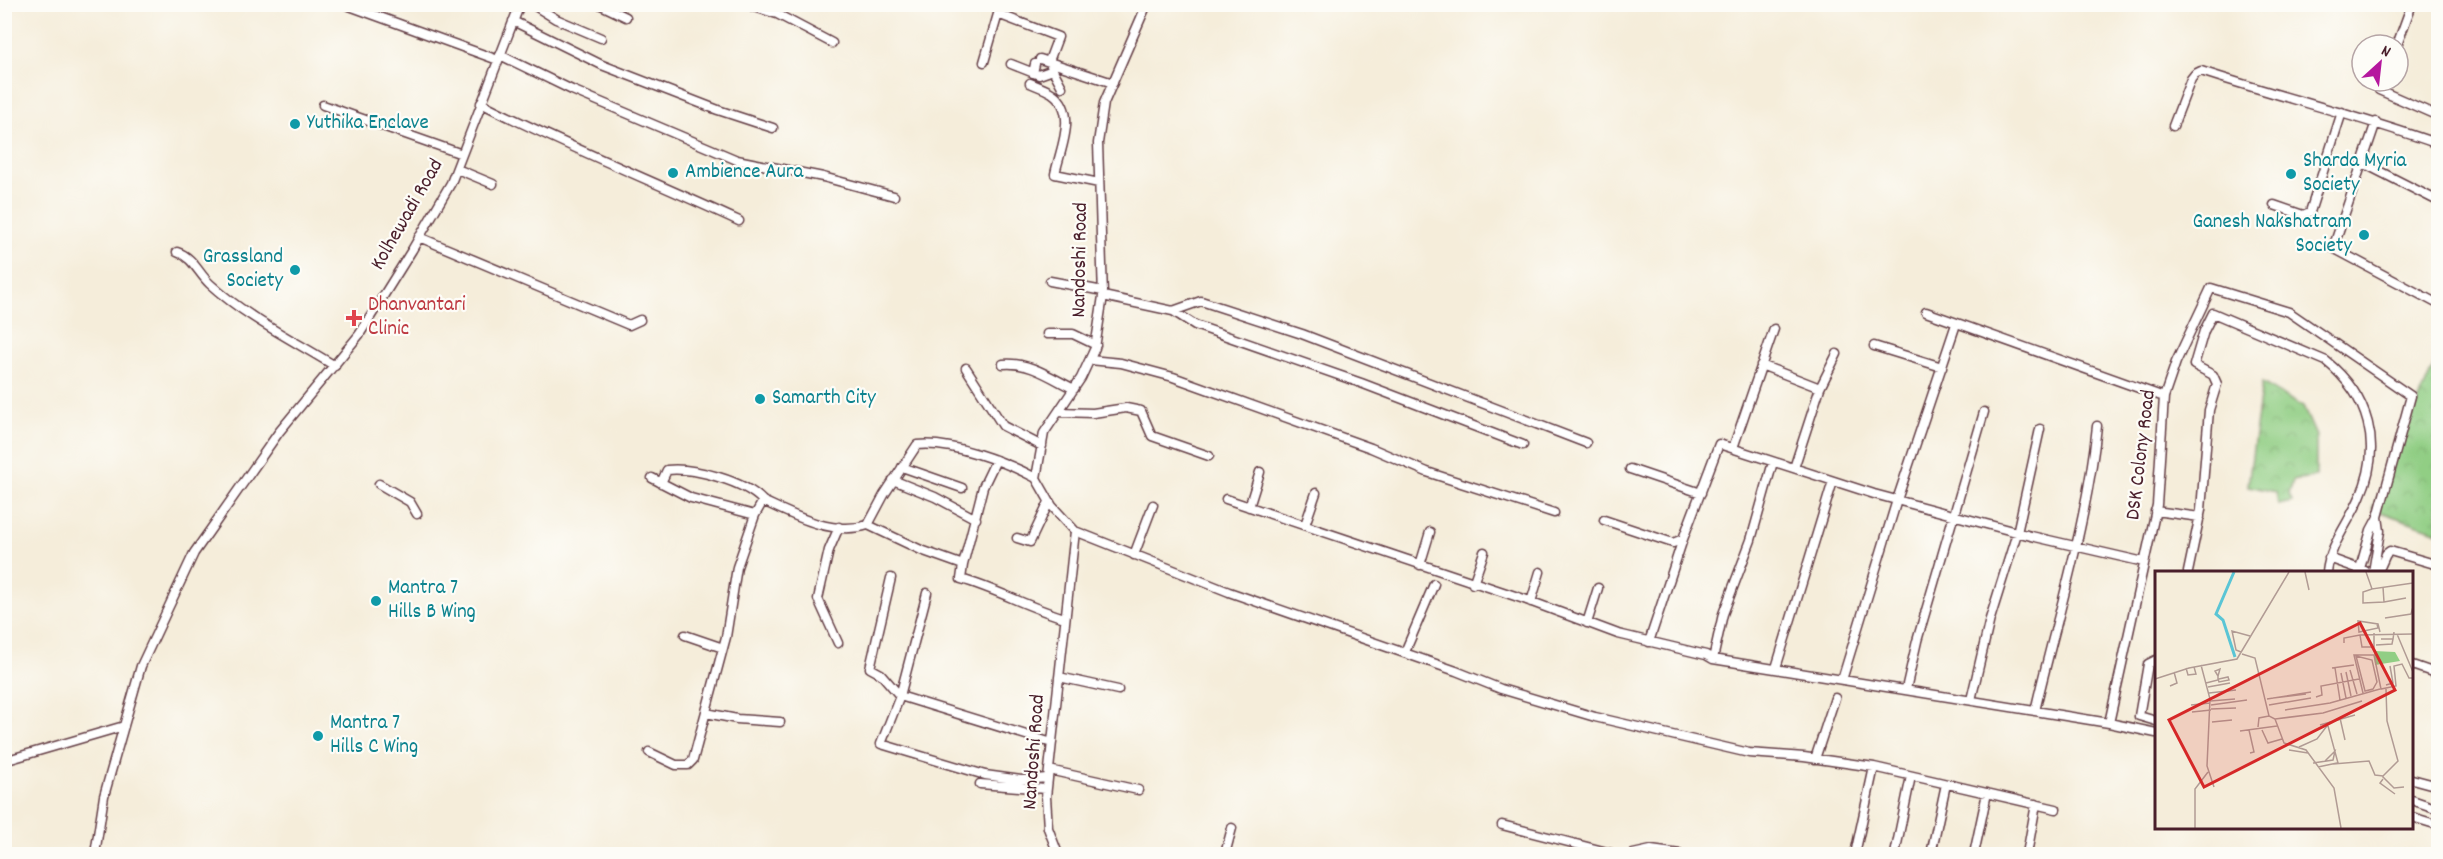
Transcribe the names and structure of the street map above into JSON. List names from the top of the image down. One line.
{"streets":{"street":["Kolhewadi Road","Nandoshi Road","DSK Colony Road"]},"places":{"other":["Yuthika Enclave","Ambience Aura","Sharda Myria Society","Ganesh Nakshatram Society","Grassland Society","Samarth City","Mantra 7 Hills B Wing","Mantra 7 Hills C Wing"],"health":["Dhanvantari Clinic"]},"north":"top right"}
